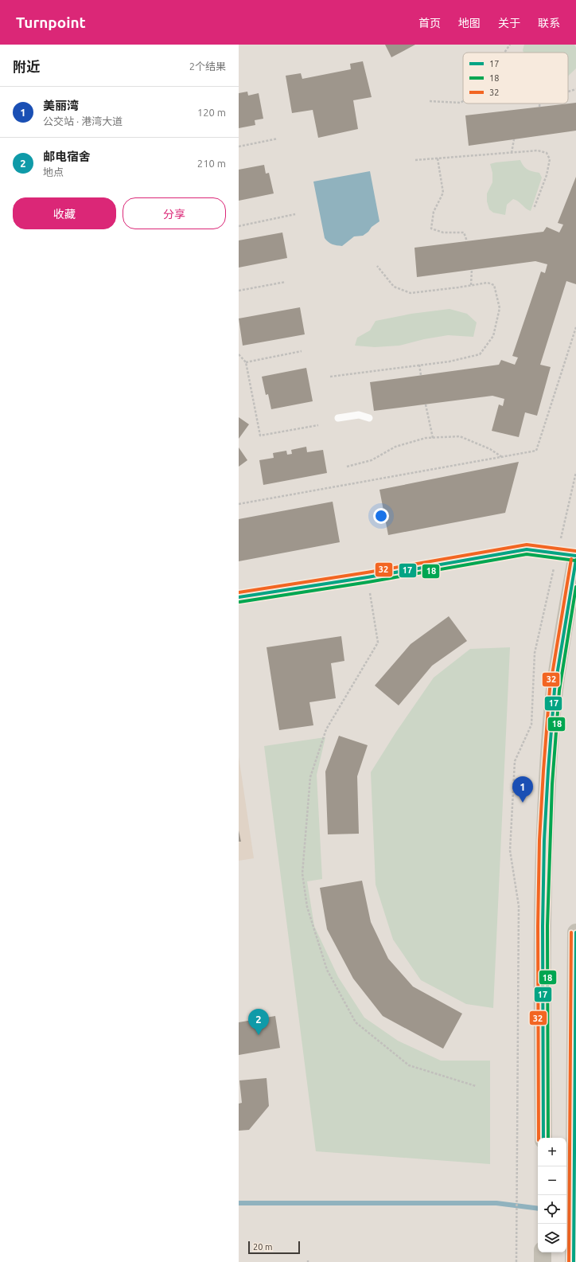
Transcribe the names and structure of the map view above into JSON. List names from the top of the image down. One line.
{"lines":["transit line 32","transit line 17","transit line 18"],"legend":["17","18","32"],"scale_bar":"20 m","page":{"header":"Turnpoint","nav":["首页","地图","关于","联系"],"heading":["附近","2个结果"],"list":[{"mark":"1","name":"美丽湾","note":"公交站 · 港湾大道","value":"120 m"},{"mark":"2","name":"邮电宿舍","note":"地点","value":"210 m"}],"buttons":["收藏","分享"],"pins":["1","2"],"map_buttons":["+","−"],"scale":"20 m"}}
